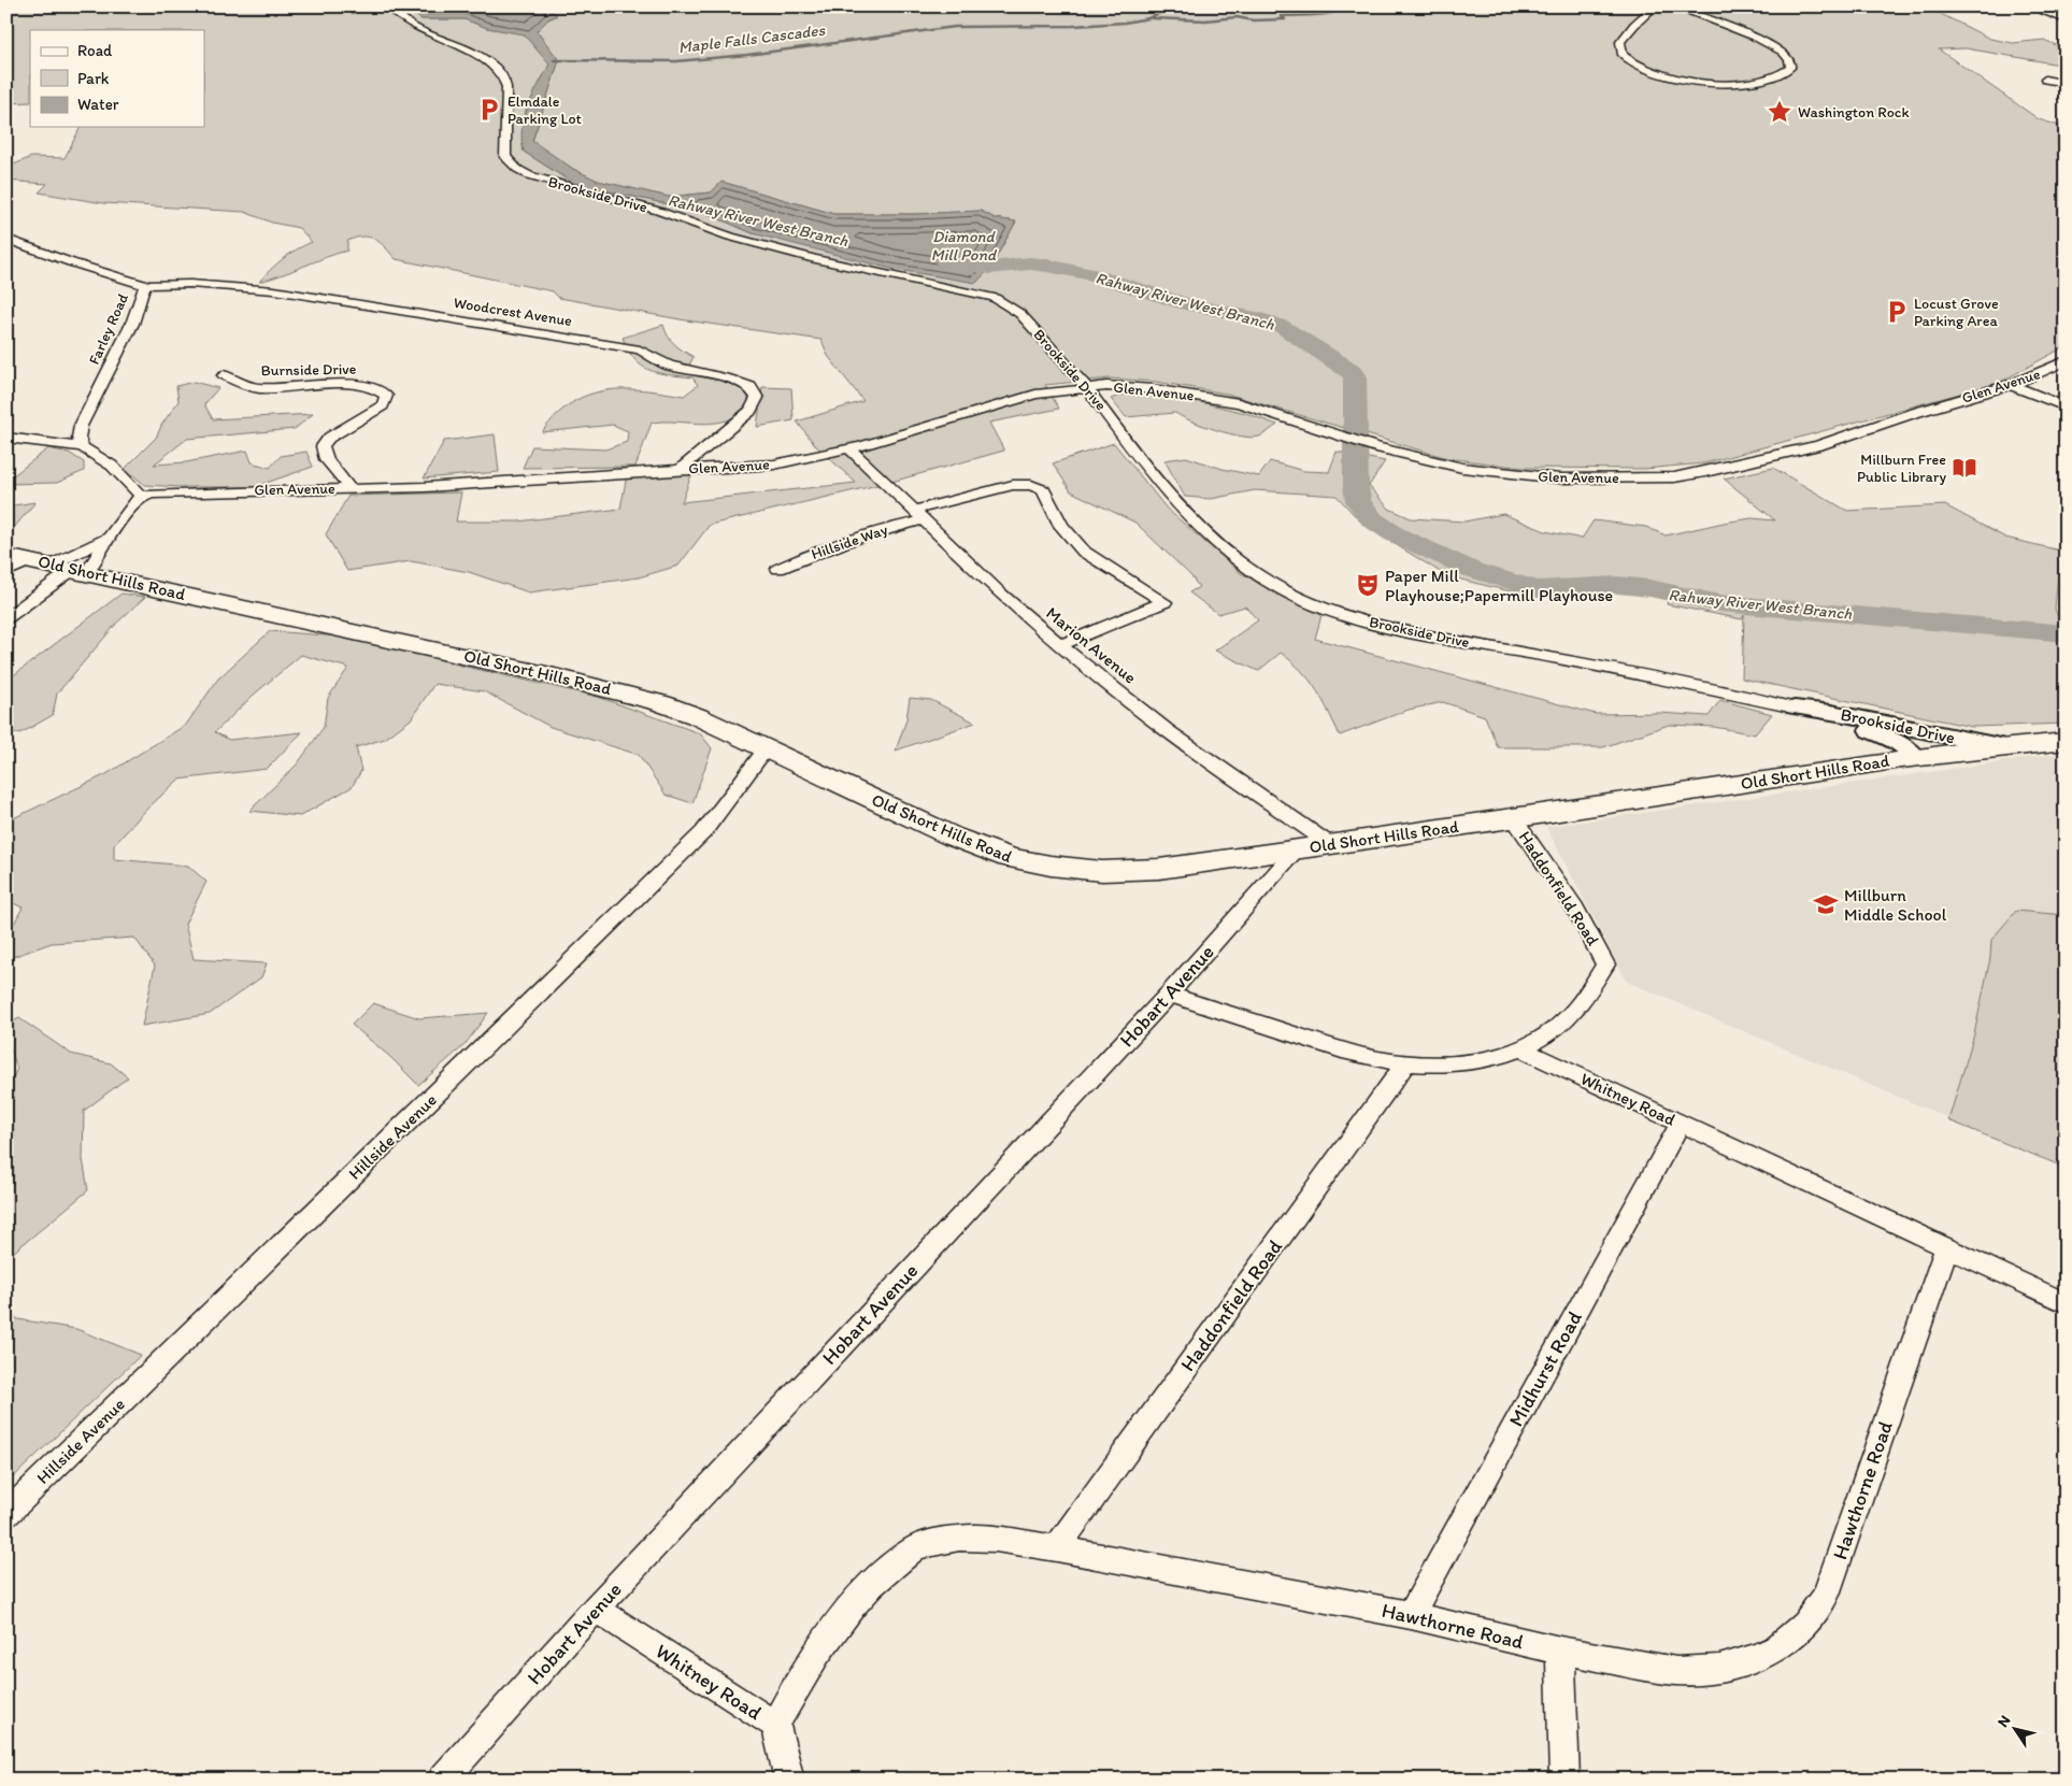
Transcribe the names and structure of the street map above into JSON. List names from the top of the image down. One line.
{"streets":{"main road":["Brookside Drive","Old Short Hills Road"],"street":["Woodcrest Avenue","Farley Road","Burnside Drive","Glen Avenue","Hillside Way","Marion Avenue","Haddonfield Road","Hobart Avenue","Whitney Road","Hillside Avenue","Midhurst Road","Hawthorne Road"]},"crossings":[["Brookside Drive","Glen Avenue"],["Brookside Drive","Old Short Hills Road"],["Woodcrest Avenue","Farley Road"],["Woodcrest Avenue","Glen Avenue"],["Burnside Drive","Glen Avenue"],["Glen Avenue","Marion Avenue"],["Hillside Way","Marion Avenue"],["Old Short Hills Road","Marion Avenue"],["Old Short Hills Road","Haddonfield Road"],["Old Short Hills Road","Hobart Avenue"],["Old Short Hills Road","Hillside Avenue"],["Haddonfield Road","Whitney Road"],["Haddonfield Road","Hawthorne Road"],["Hobart Avenue","Whitney Road"],["Whitney Road","Midhurst Road"],["Whitney Road","Hawthorne Road"],["Midhurst Road","Hawthorne Road"]],"water":["Maple Falls Cascades","Rahway River West Branch","Diamond Mill Pond"],"places":{"parking":["Elmdale Parking Lot","Locust Grove Parking Area"],"place":["Washington Rock"],"library":["Millburn Free Public Library"],"theatre":["Paper Mill Playhouse;Papermill Playhouse"],"school or university":["Millburn Middle School"]},"legend":["Road","Park","Water"],"north":"top left"}
